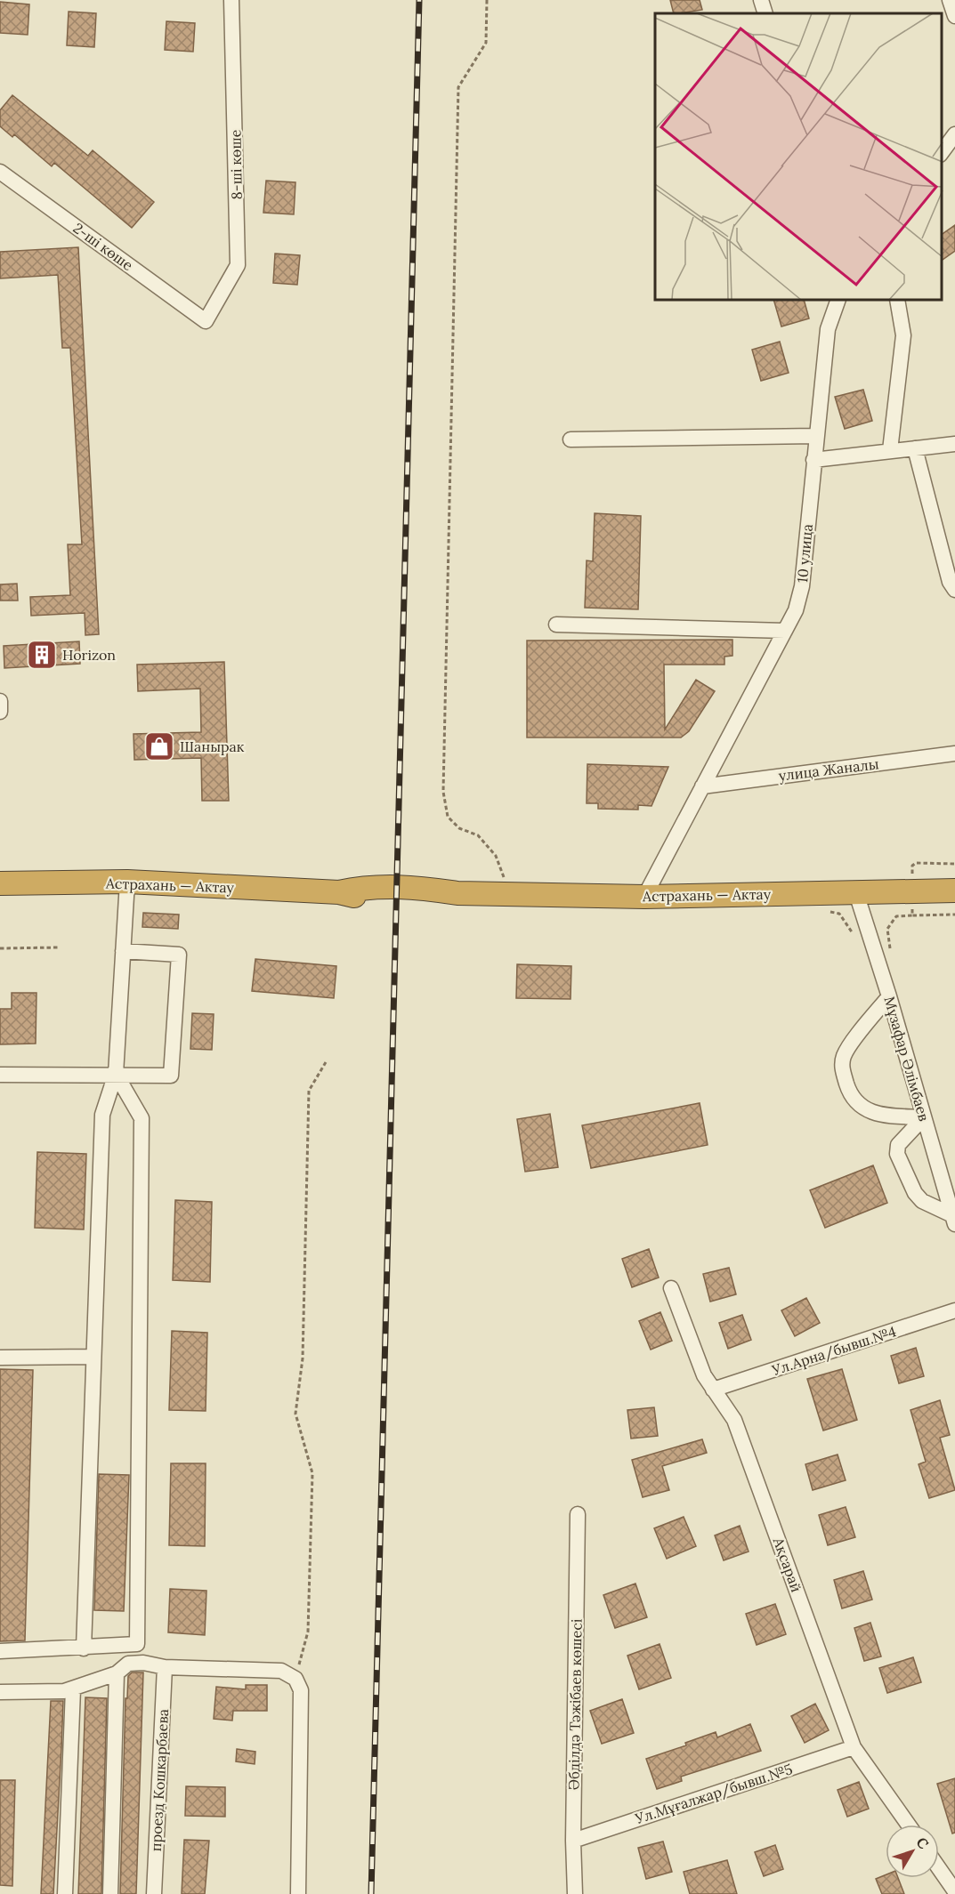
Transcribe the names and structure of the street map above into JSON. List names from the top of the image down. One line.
{"streets":{"highway":["Астрахань — Актау"],"street":["8-шi көше","2-ші көше","10 улица","улица Жаналы","Мұзафар Әлімбаев","Ул.Арна/бывш.№4","Ақсарай","Әбділдә Тәжібаев көшесі","проезд Кошкарбаева","Ул.Мұғалжар/бывш.№5"]},"crossings":[["8-шi көше","2-ші көше"],["10 улица","улица Жаналы"],["10 улица","Астрахань — Актау"],["Астрахань — Актау","Мұзафар Әлімбаев"],["Ул.Арна/бывш.№4","Ақсарай"],["Ақсарай","Ул.Мұғалжар/бывш.№5"],["Әбділдә Тәжібаев көшесі","Ул.Мұғалжар/бывш.№5"]],"places":{"building":["Horizon"],"shop":["Шанырак"]},"north":"top right"}
